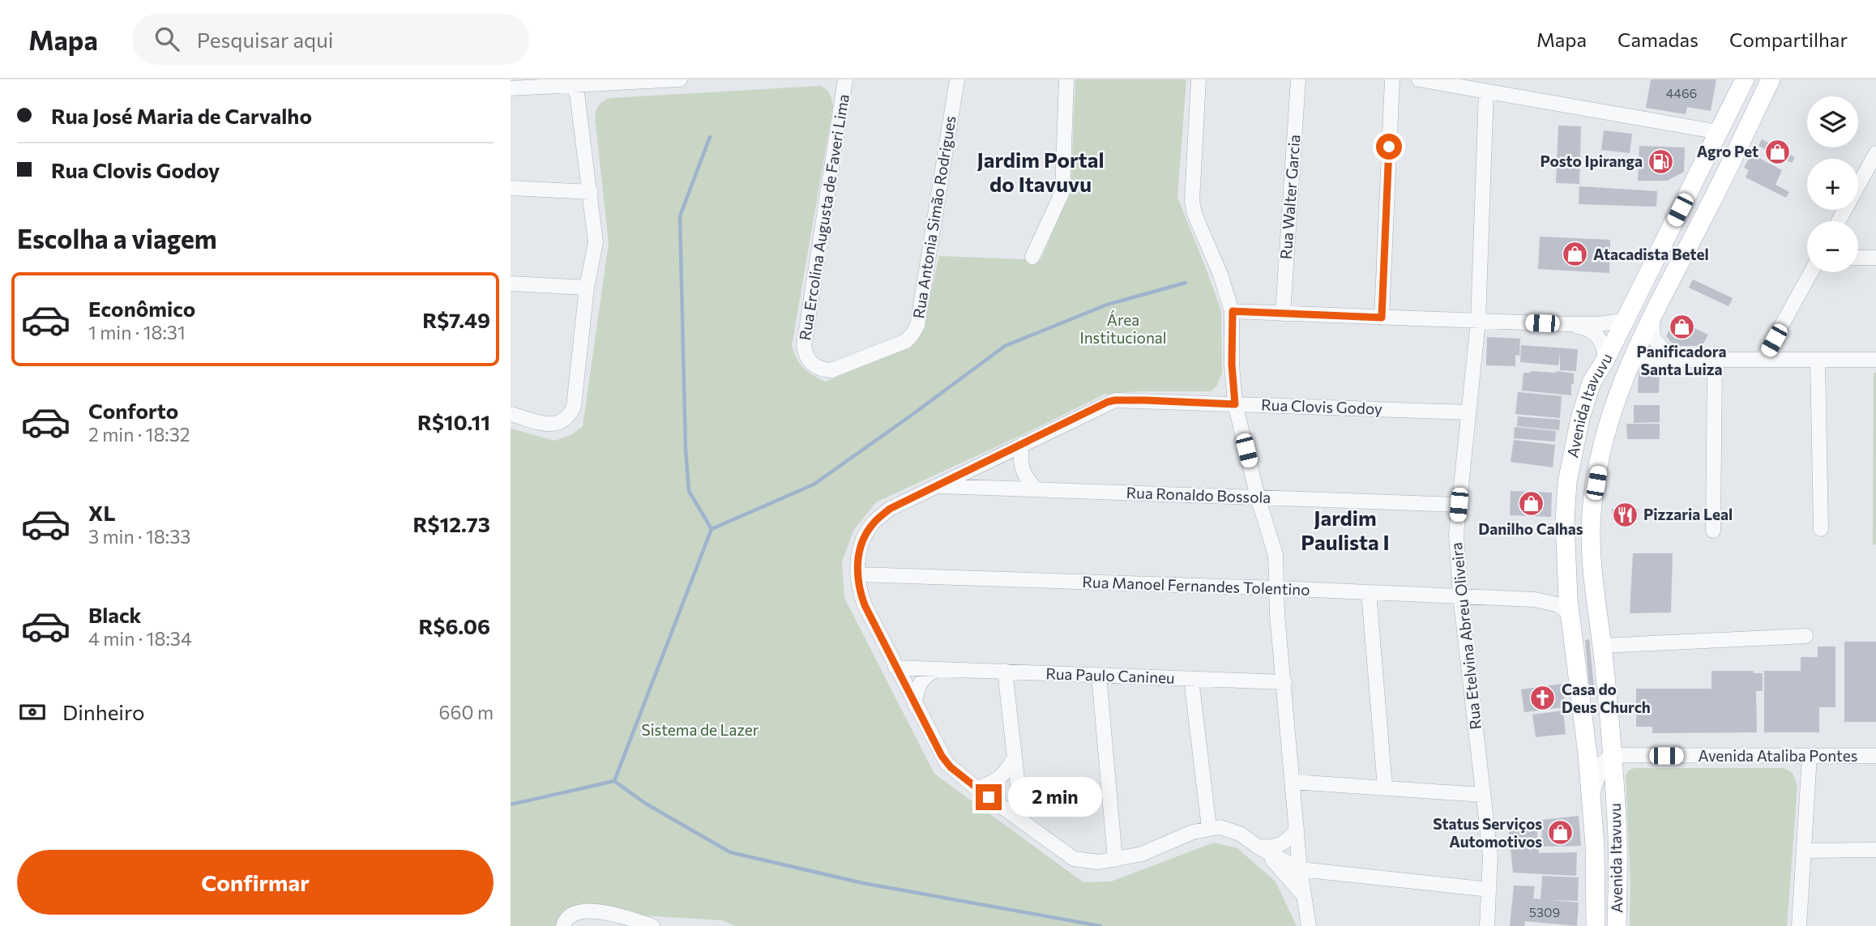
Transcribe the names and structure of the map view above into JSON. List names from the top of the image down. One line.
{"streets":{"main road":["Avenida Itavuvu"],"street":["Rua Walter Garcia","Rua Ercolina Augusta de Faveri Lima","Rua Antonia Simão Rodrigues","Rua Clovis Godoy","Rua Ronaldo Bossola","Rua Manoel Fernandes Tolentino","Rua Etelvina Abreu Oliveira","Rua Paulo Canineu","Avenida Ataliba Pontes"]},"crossings":[["Rua Ercolina Augusta de Faveri Lima","Rua Antonia Simão Rodrigues"],["Rua Clovis Godoy","Rua Ronaldo Bossola"],["Rua Clovis Godoy","Rua Manoel Fernandes Tolentino"],["Rua Clovis Godoy","Rua Etelvina Abreu Oliveira"],["Rua Clovis Godoy","Rua Paulo Canineu"],["Avenida Itavuvu","Rua Manoel Fernandes Tolentino"],["Avenida Itavuvu","Avenida Ataliba Pontes"],["Rua Ronaldo Bossola","Rua Etelvina Abreu Oliveira"],["Rua Manoel Fernandes Tolentino","Rua Etelvina Abreu Oliveira"]],"districts":["Jardim Portal do Itavuvu","Jardim Paulista I"],"parks":["Área Institucional","Sistema de Lazer"],"places":{"shop":["Agro Pet","Atacadista Betel","Panificadora Santa Luiza","Danilho Calhas","Status Serviços Automotivos"],"fuel station":["Posto Ipiranga"],"restaurant":["Pizzaria Leal"],"church":["Casa do Deus Church"]},"house_numbers":["4466","5309"],"page":{"header":"Mapa","search":"Pesquisar aqui","nav":["Mapa","Camadas","Compartilhar"],"banner":["Rua José Maria de Carvalho","Rua Clovis Godoy"],"map_buttons":["+","−"],"heading":"Escolha a viagem","list":[{"name":"Econômico","note":"1 min · 18:31","value":"R$7.49"},{"name":"Conforto","note":"2 min · 18:32","value":"R$10.11"},{"name":"XL","note":"3 min · 18:33","value":"R$12.73"},{"name":"Black","note":"4 min · 18:34","value":"R$6.06"}],"pay":["Dinheiro","660 m"],"bubble":"2 min","buttons":"Confirmar"}}
